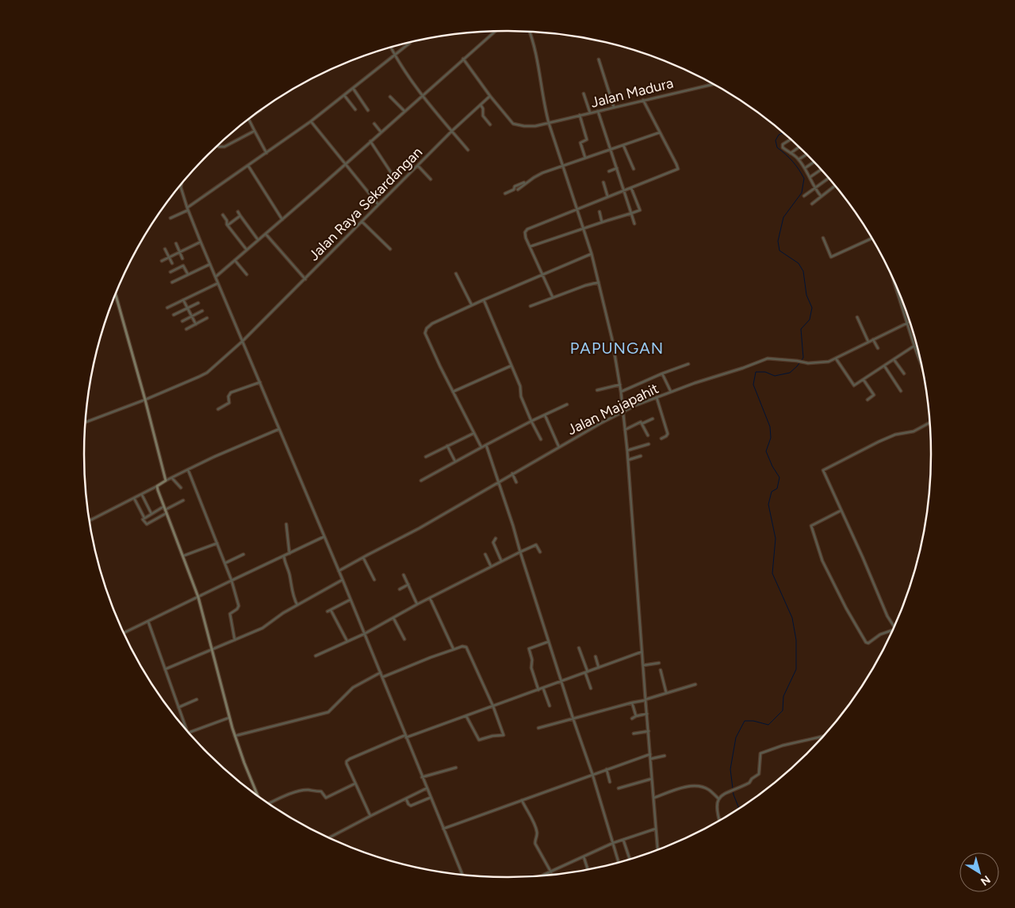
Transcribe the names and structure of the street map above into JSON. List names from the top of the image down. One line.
{"streets":{"street":["Jalan Madura","Jalan Raya Sekardangan","Jalan Majapahit"]},"districts":["PAPUNGAN"],"north":"bottom right"}
